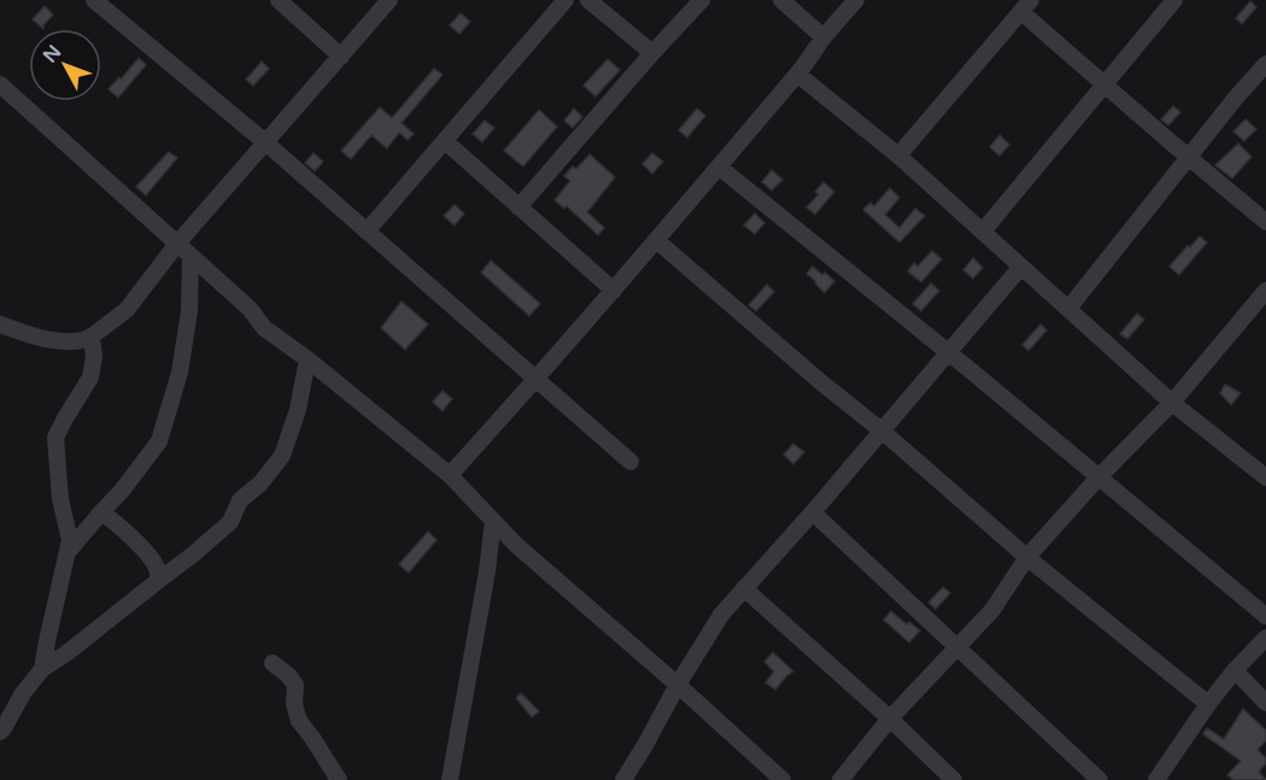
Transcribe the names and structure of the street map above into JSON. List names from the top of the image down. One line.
{"north":"top left"}
